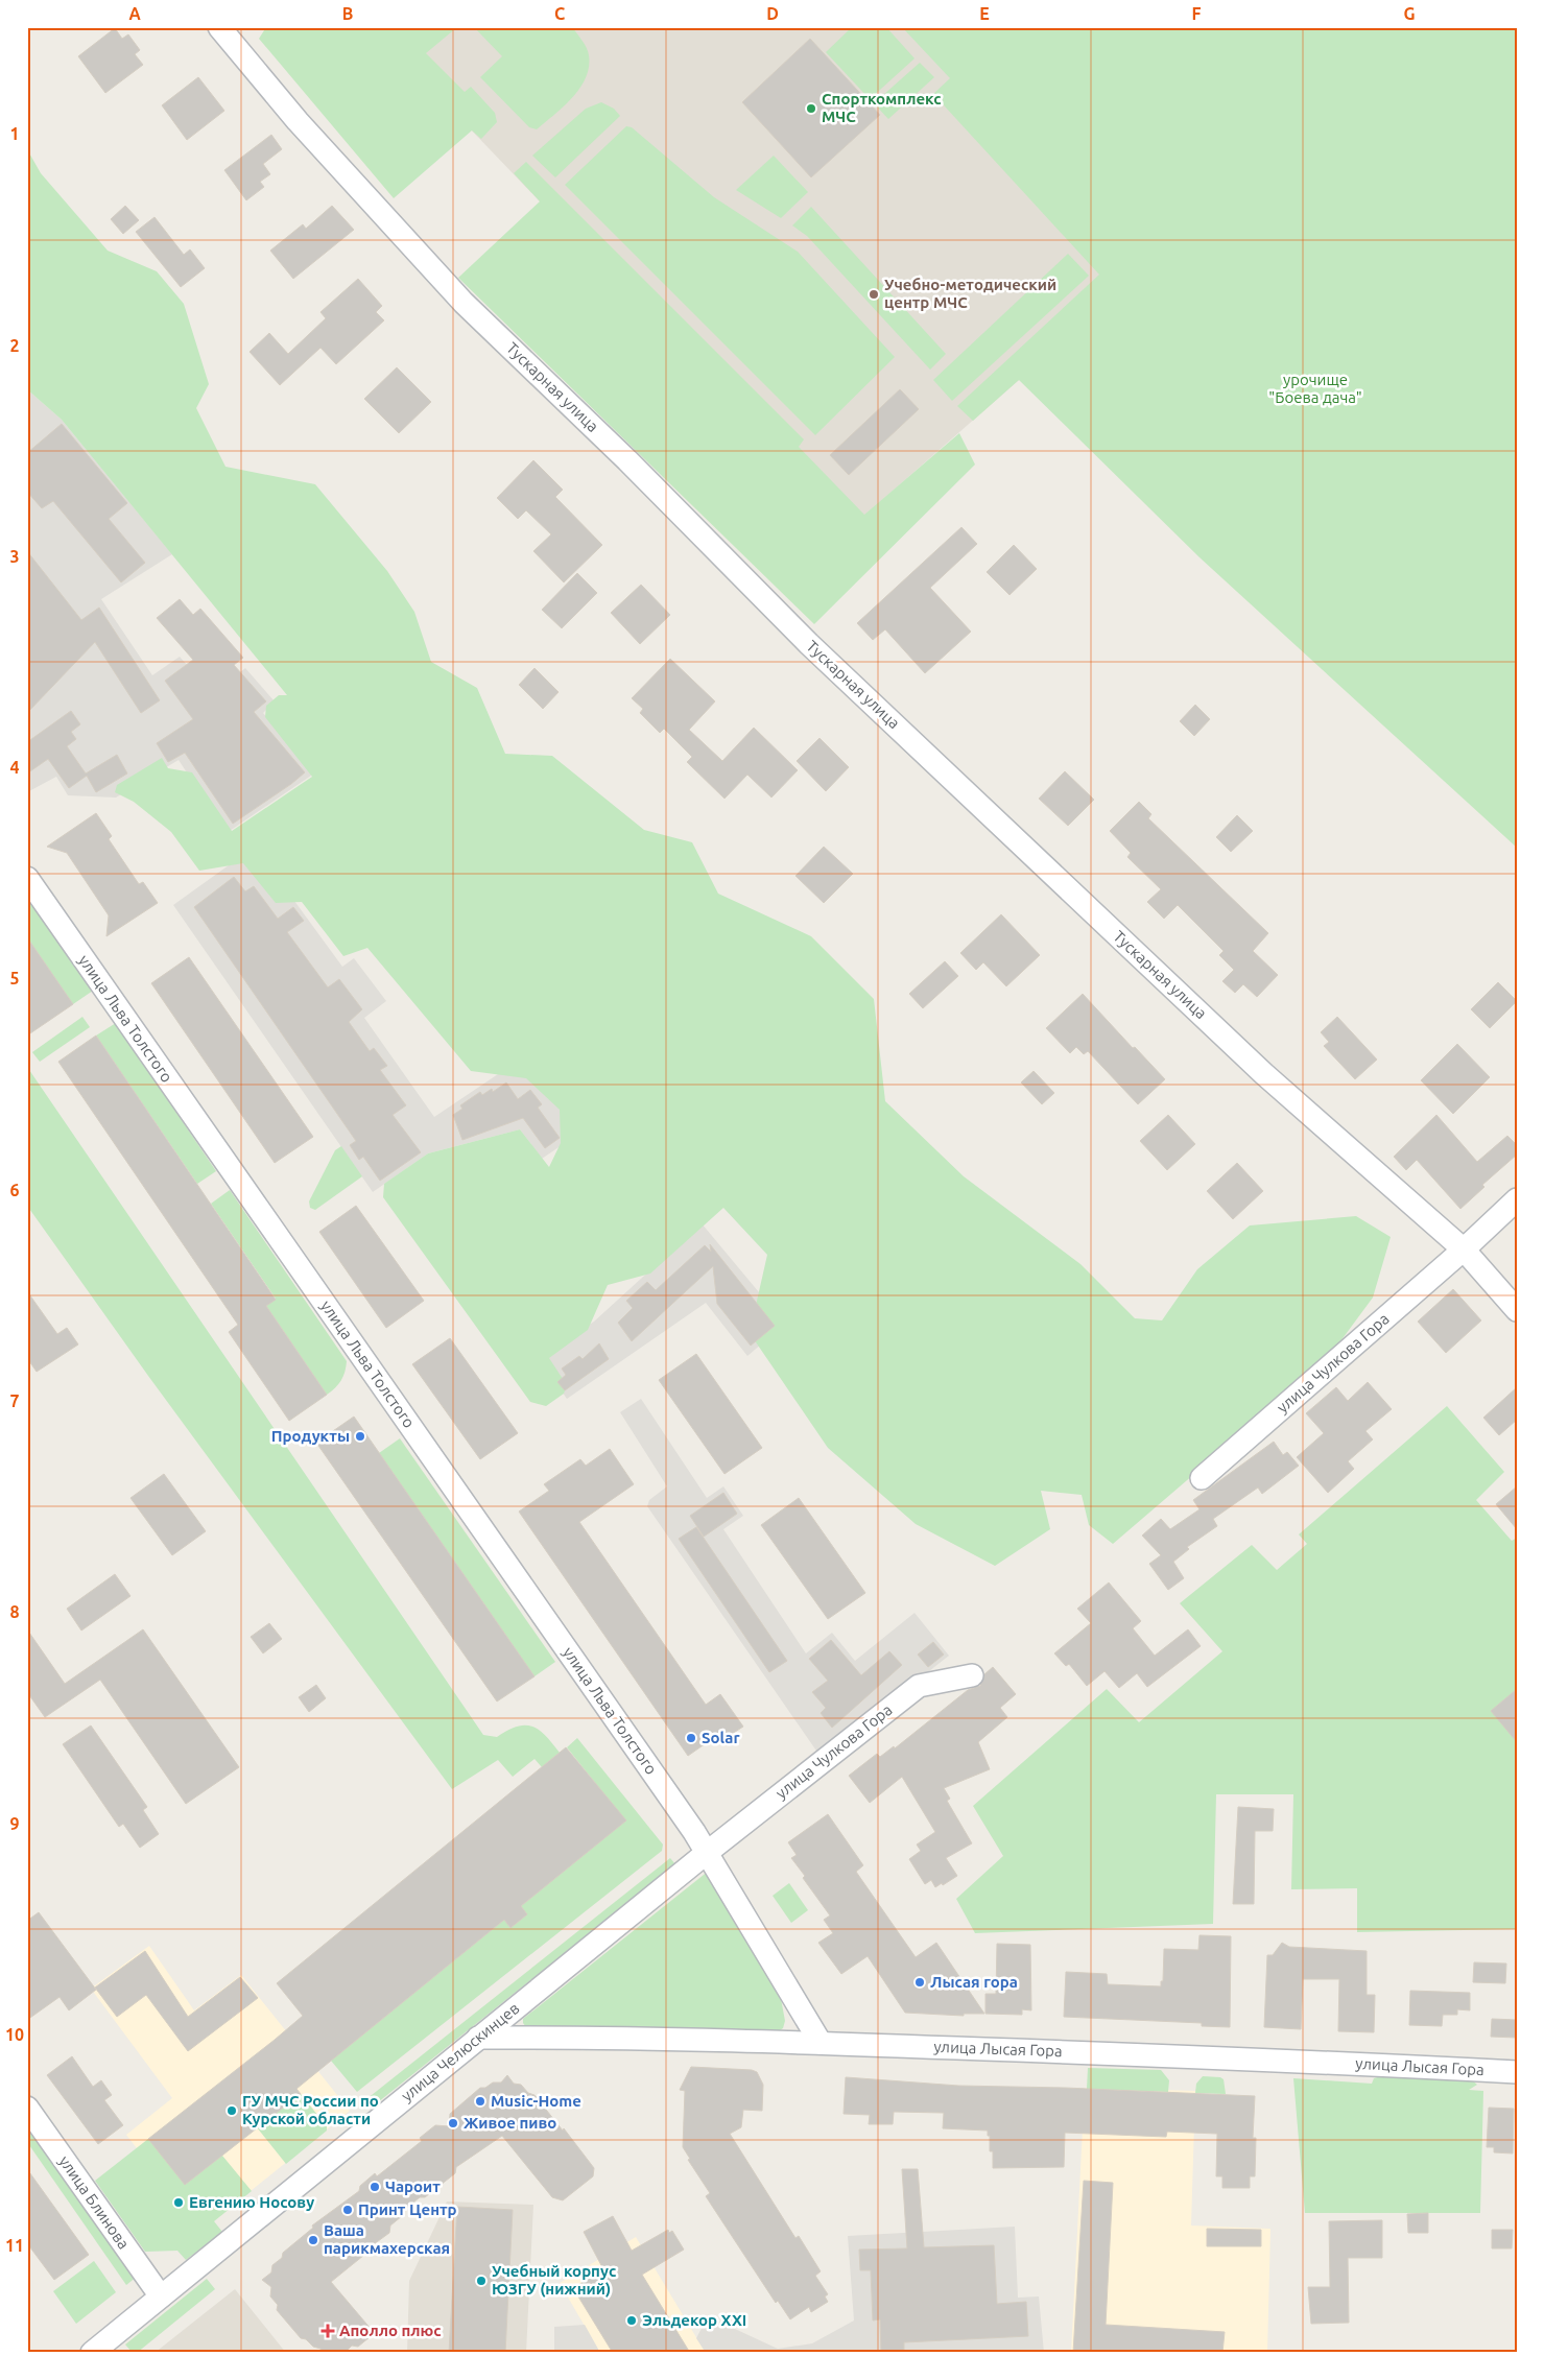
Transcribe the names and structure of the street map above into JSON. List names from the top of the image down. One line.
{"streets":{"street":["Тускарная улица","улица Льва Толстого","улица Чулкова Гора","улица Лысая Гора","улица Челюскинцев","улица Блинова"]},"crossings":[["Тускарная улица","улица Чулкова Гора"],["улица Льва Толстого","улица Чулкова Гора"],["улица Льва Толстого","улица Лысая Гора"],["улица Льва Толстого","улица Челюскинцев"],["улица Чулкова Гора","улица Челюскинцев"],["улица Лысая Гора","улица Челюскинцев"],["улица Челюскинцев","улица Блинова"]],"parks":["урочище \"Боева дача\""],"places":{"other":["Спорткомплекс МЧС","Учебно-методический центр МЧС","Продукты","Solar","Лысая гора","Music-Home","ГУ МЧС России по Курской области","Живое пиво","Чароит","Евгению Носову","Принт Центр","Ваша парикмахерская","Учебный корпус ЮЗГУ (нижний)","Эльдекор XXI"],"health":["Аполло плюс"]},"grid":{"columns":["A","B","C","D","E","F","G"],"rows":["1","2","3","4","5","6","7","8","9","10","11"]}}
